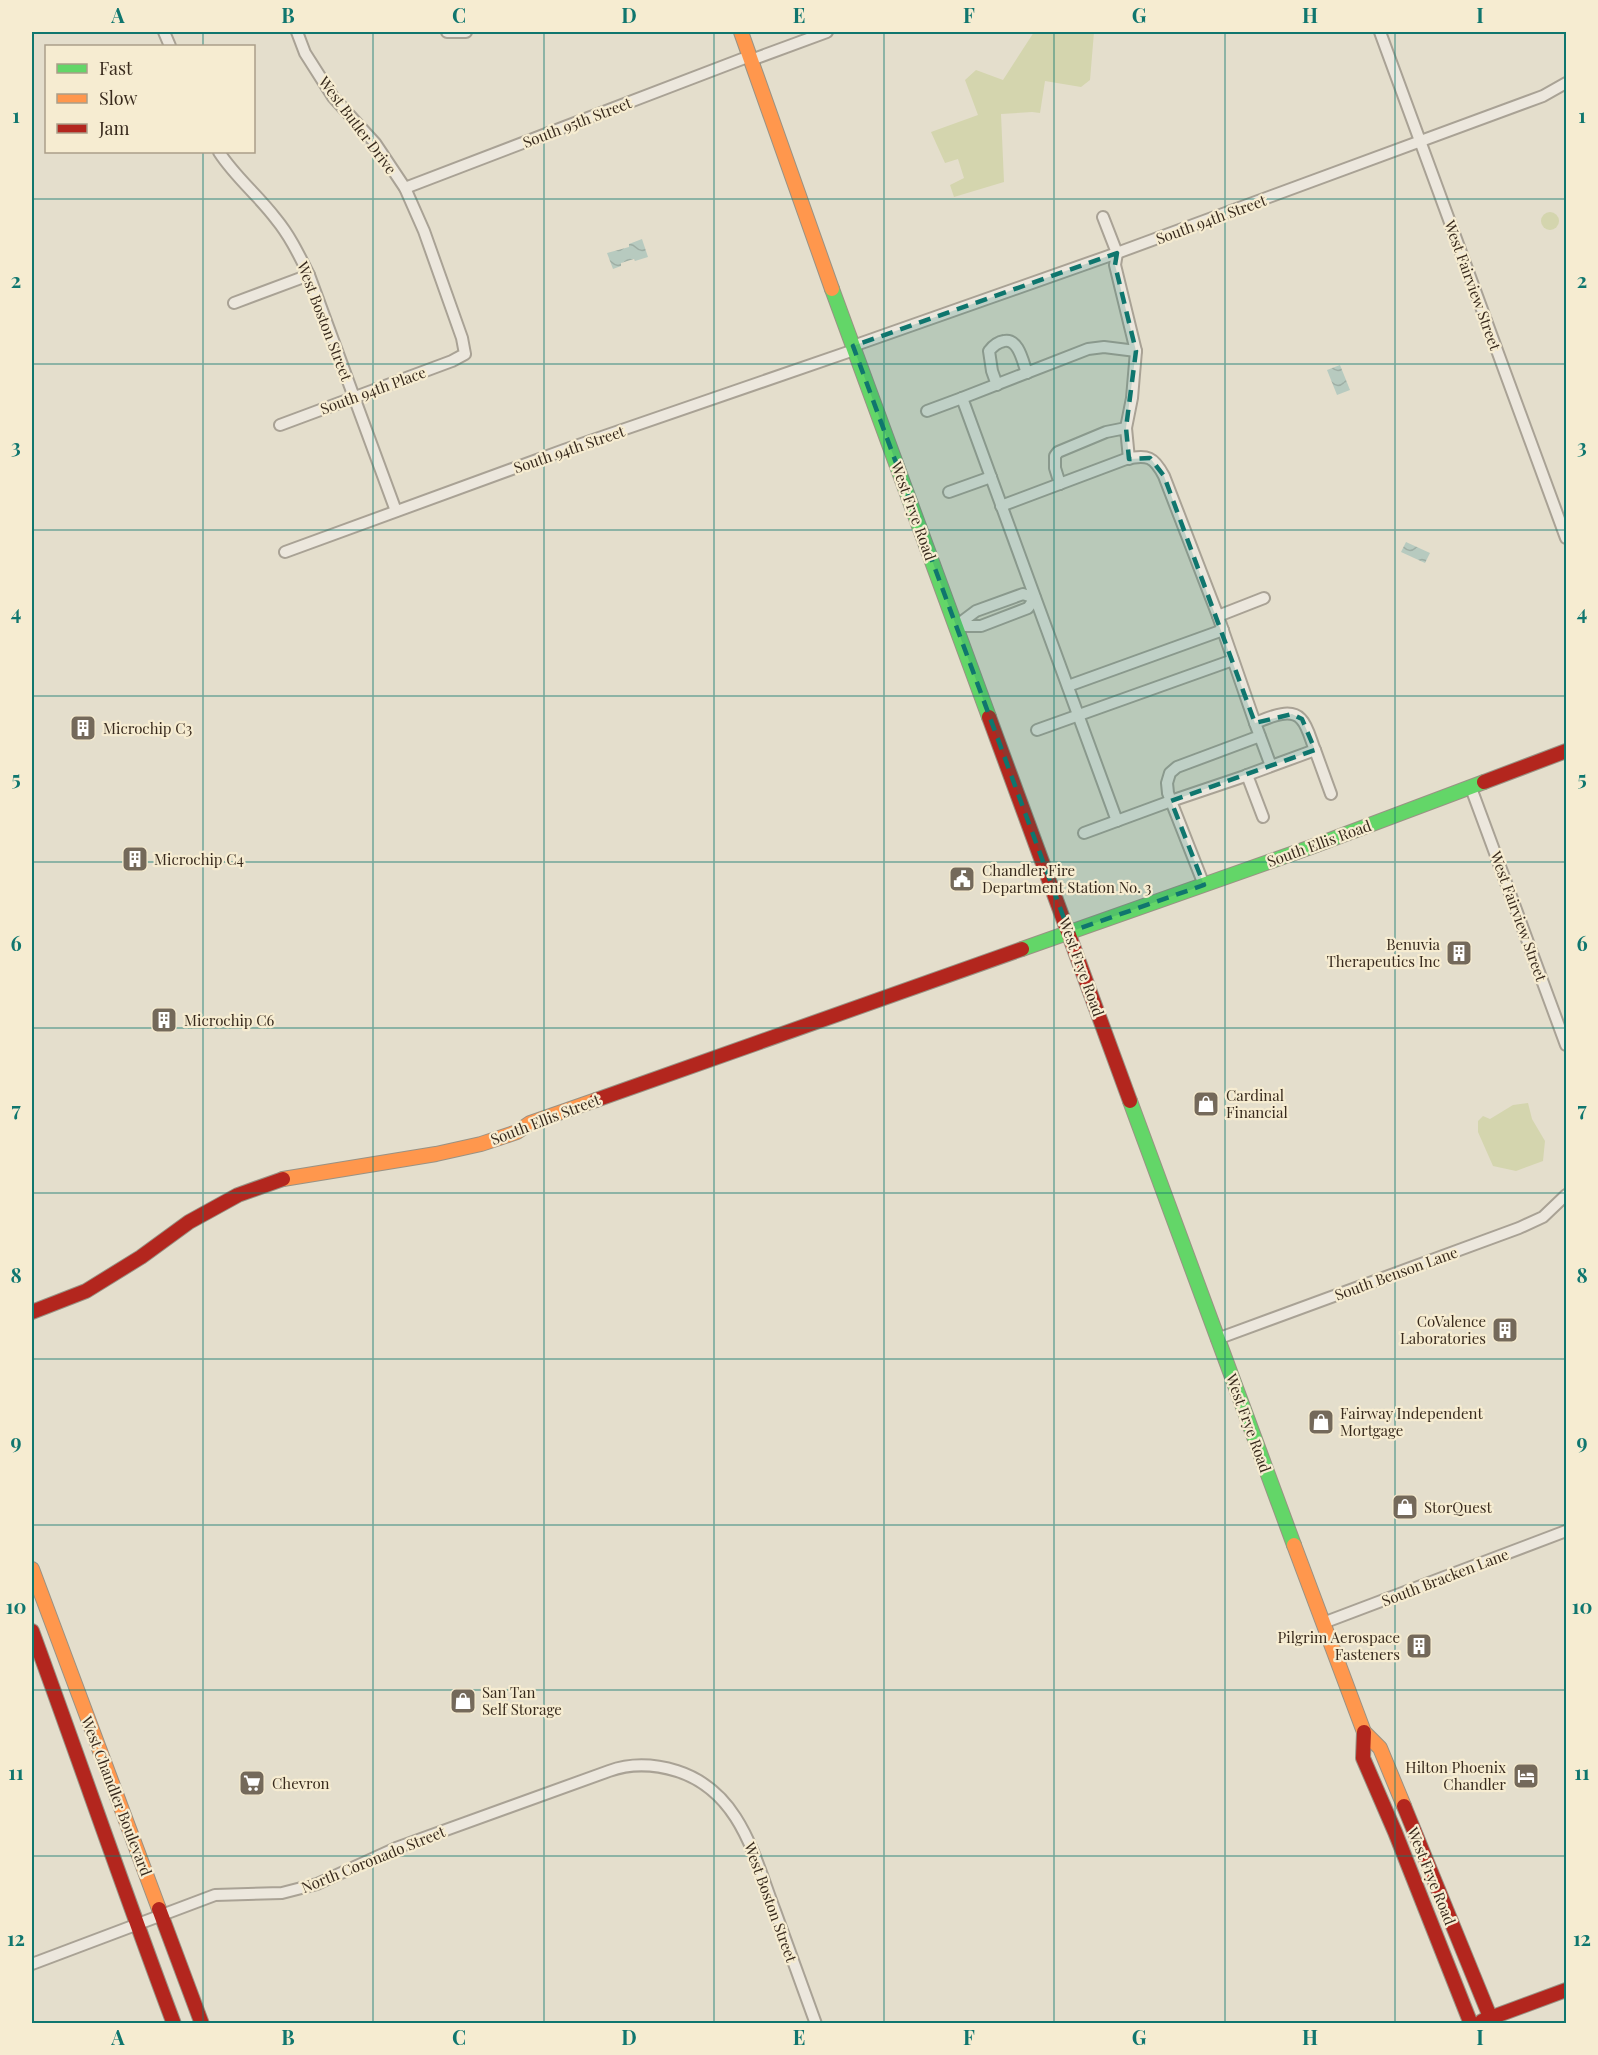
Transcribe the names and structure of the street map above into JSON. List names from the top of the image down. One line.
{"streets":{"street":["South 95th Street","West Butler Drive","South 94th Street","West Fairview Street","West Boston Street","South 94th Place","West Frye Road","South Ellis Road","South Ellis Street","South Benson Lane","South Bracken Lane","West Chandler Boulevard","North Coronado Street"]},"crossings":[["South 95th Street","West Butler Drive"],["South 95th Street","West Frye Road"],["West Butler Drive","South 94th Place"],["South 94th Street","West Fairview Street"],["South 94th Street","West Boston Street"],["South 94th Street","West Frye Road"],["West Fairview Street","South Ellis Road"],["West Boston Street","South 94th Place"],["West Boston Street","North Coronado Street"],["West Frye Road","South Ellis Road"],["West Frye Road","South Ellis Street"],["West Frye Road","South Benson Lane"],["West Frye Road","South Bracken Lane"],["South Ellis Road","South Ellis Street"],["West Chandler Boulevard","North Coronado Street"]],"places":{"building":["Microchip C3","Microchip C4","Benuvia Therapeutics Inc","Microchip C6","CoValence Laboratories","Pilgrim Aerospace Fasteners"],"public building":["Chandler Fire Department Station No. 3"],"shop":["Cardinal Financial","Fairway Independent Mortgage","StorQuest","San Tan Self Storage"],"hotel":["Hilton Phoenix Chandler"],"supermarket":["Chevron"]},"legend":["Fast","Slow","Jam"],"grid":{"columns":["A","B","C","D","E","F","G","H","I"],"rows":["1","2","3","4","5","6","7","8","9","10","11","12"]}}
